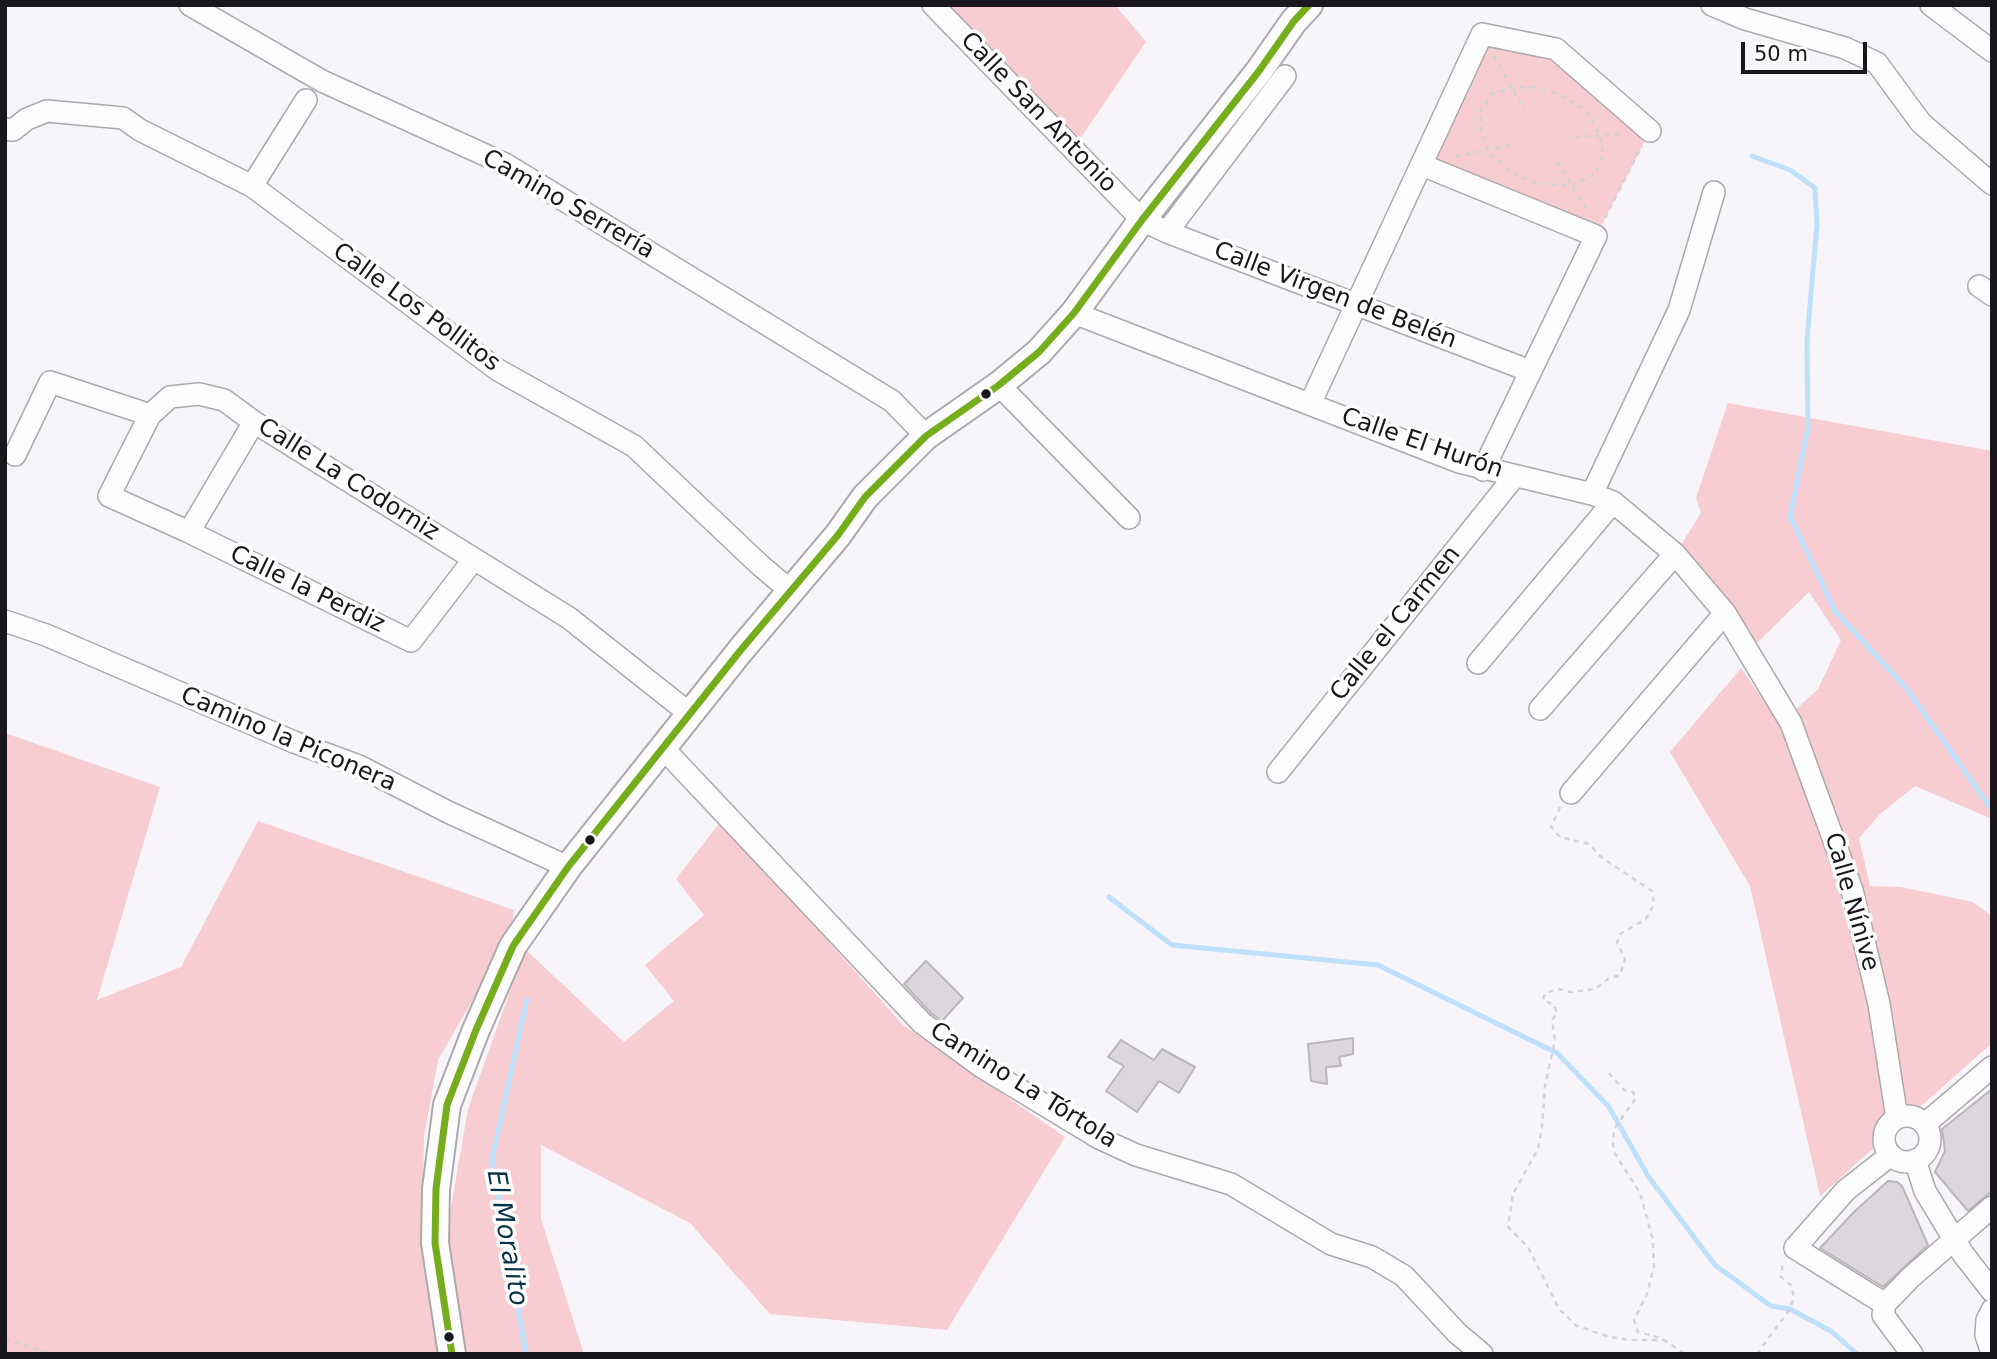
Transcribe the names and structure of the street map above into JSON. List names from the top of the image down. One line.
{"streets":{"street":["Calle San Antonio","Camino Serrería","Calle Virgen de Belén","Calle Los Pollitos","Calle El Hurón","Calle La Codorniz","Calle la Perdiz","Calle el Carmen","Camino la Piconera","Calle Nínive","Camino La Tórtola"]},"crossings":[["Calle San Antonio","Calle Virgen de Belén"],["Calle El Hurón","Calle el Carmen"],["Calle El Hurón","Calle Nínive"],["Calle La Codorniz","Calle la Perdiz"]],"water":["El Moralito"],"scale_bar":"50 m"}
